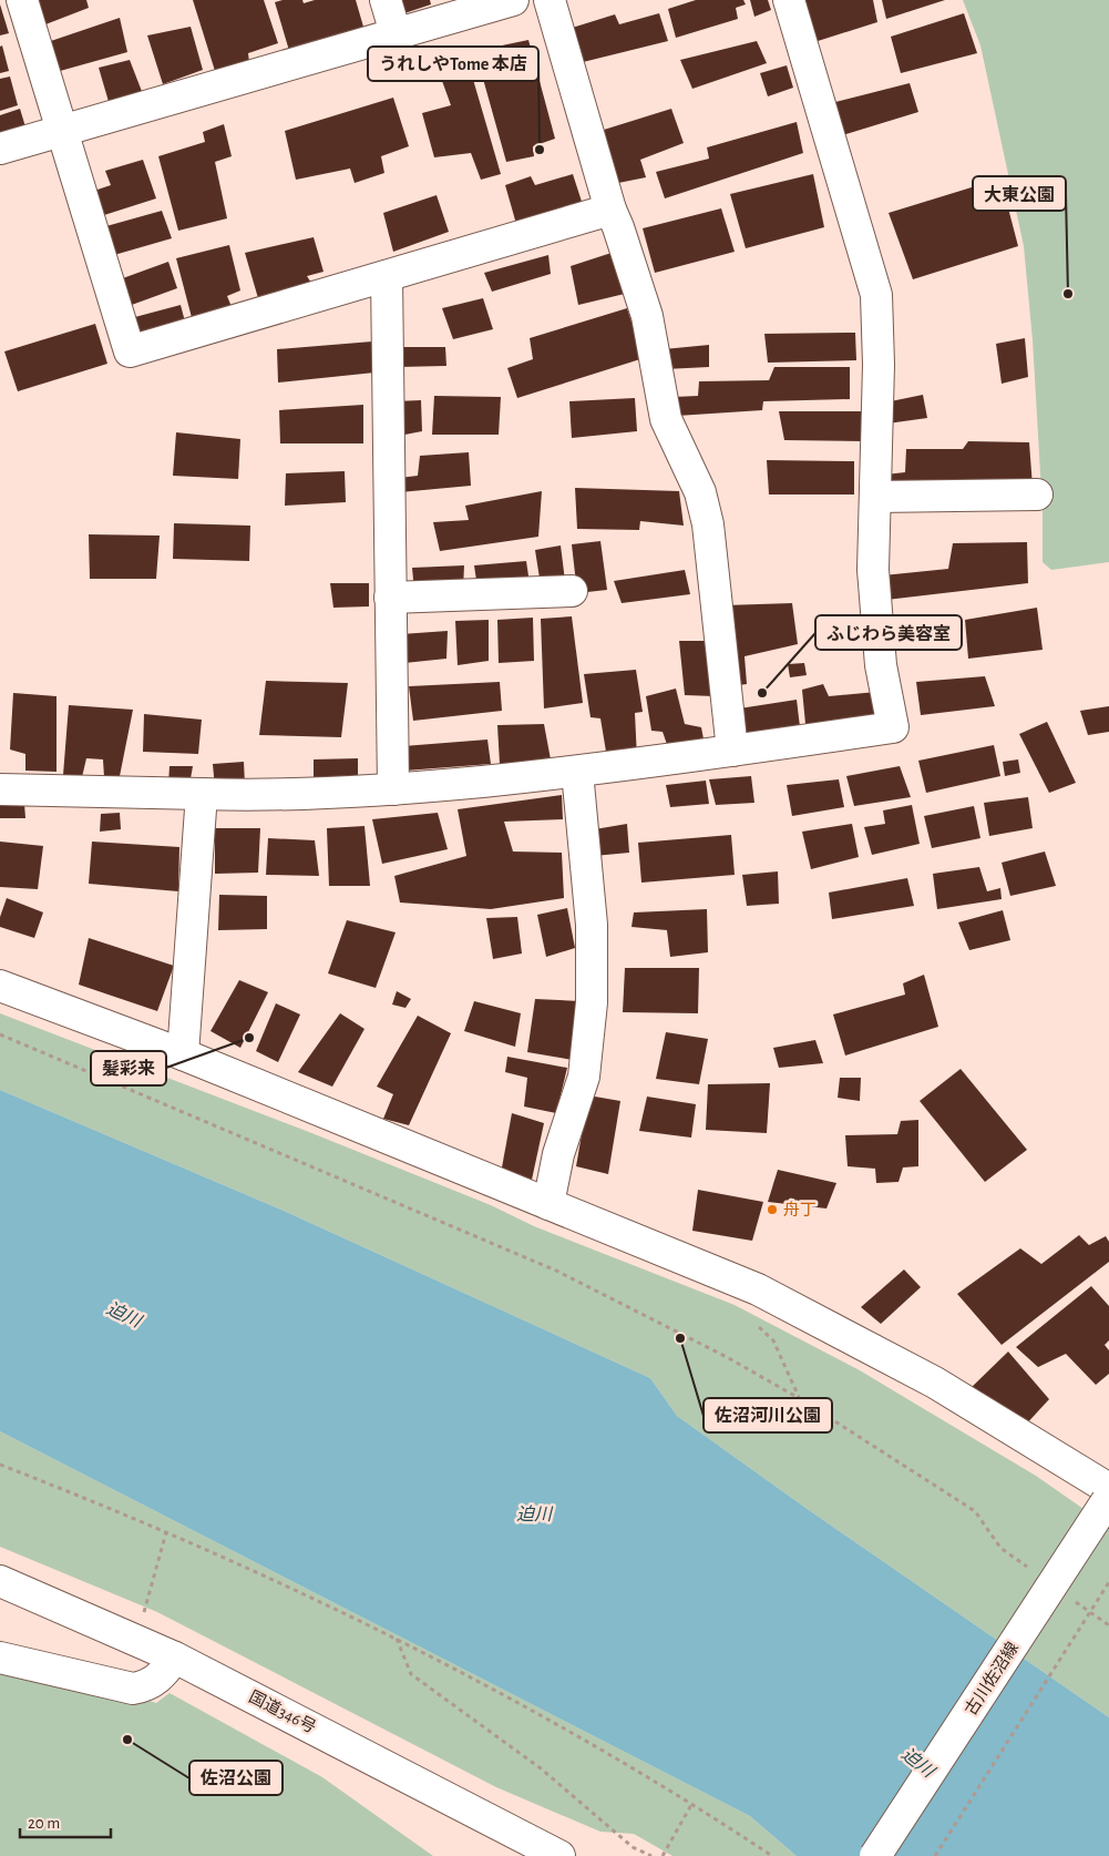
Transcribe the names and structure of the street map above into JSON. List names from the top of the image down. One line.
{"streets":{"main road":["古川佐沼線","国道346号"]},"water":["迫川"],"places":["うれしやTome 本店","大東公園","ふじわら美容室","髪彩来","舟丁","佐沼河川公園","佐沼公園"],"scale_bar":"20 m"}
